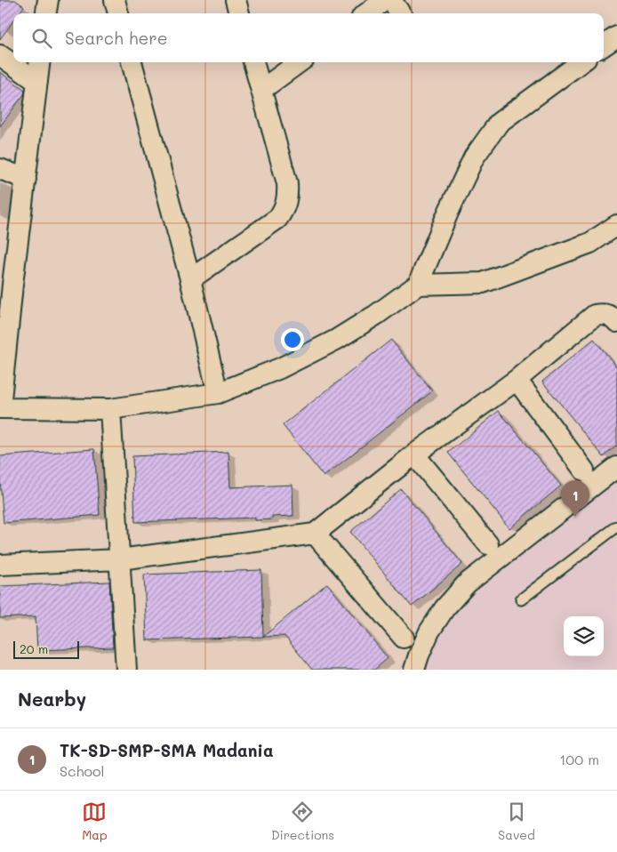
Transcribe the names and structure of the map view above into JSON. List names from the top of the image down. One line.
{"scale_bar":"20 m","page":{"search":"Search here","pins":"1","scale":"20 m","heading":"Nearby","list":[{"mark":"1","name":"TK-SD-SMP-SMA Madania","note":"School","value":"100 m"}],"nav":["Map","Directions","Saved"]}}
